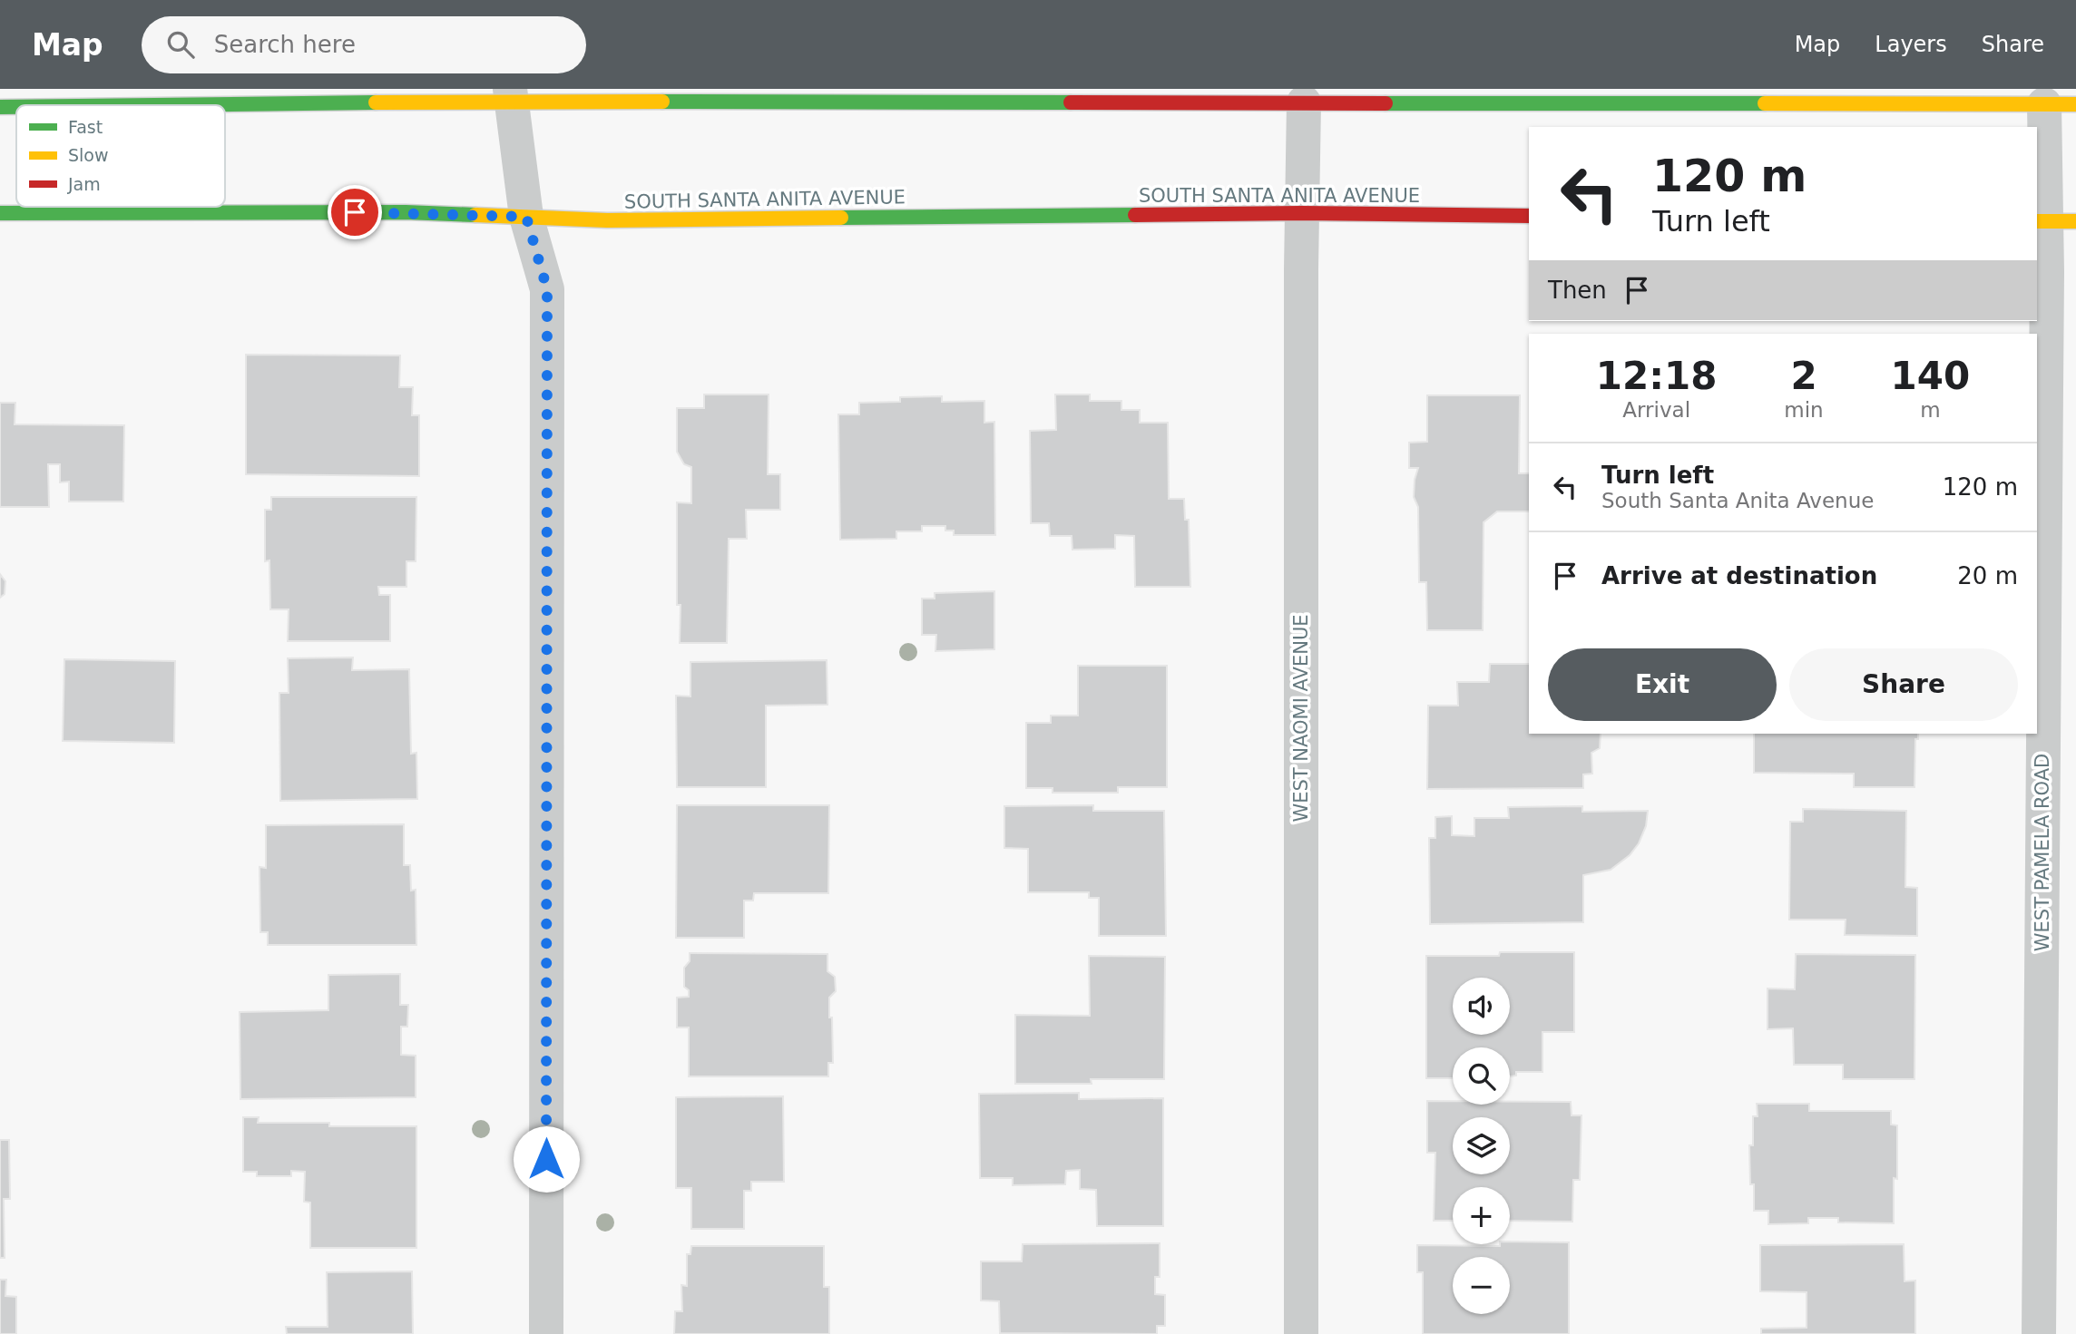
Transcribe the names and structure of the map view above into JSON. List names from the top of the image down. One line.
{"streets":{"main road":["SOUTH SANTA ANITA AVENUE"],"street":["WEST NAOMI AVENUE","WEST PAMELA ROAD"]},"crossings":[["SOUTH SANTA ANITA AVENUE","WEST NAOMI AVENUE"]],"legend":["Fast","Slow","Jam"],"page":{"header":"Map","search":"Search here","nav":["Map","Layers","Share"],"turn":["120 m","Turn left"],"then":"Then","eta":["12:18","Arrival","2","min","140","m"],"list":[{"name":"Turn left","note":"South Santa Anita Avenue","value":"120 m"},{"name":"Arrive at destination","value":"20 m"}],"buttons":["Exit","Share"],"map_buttons":["+","−"]}}
